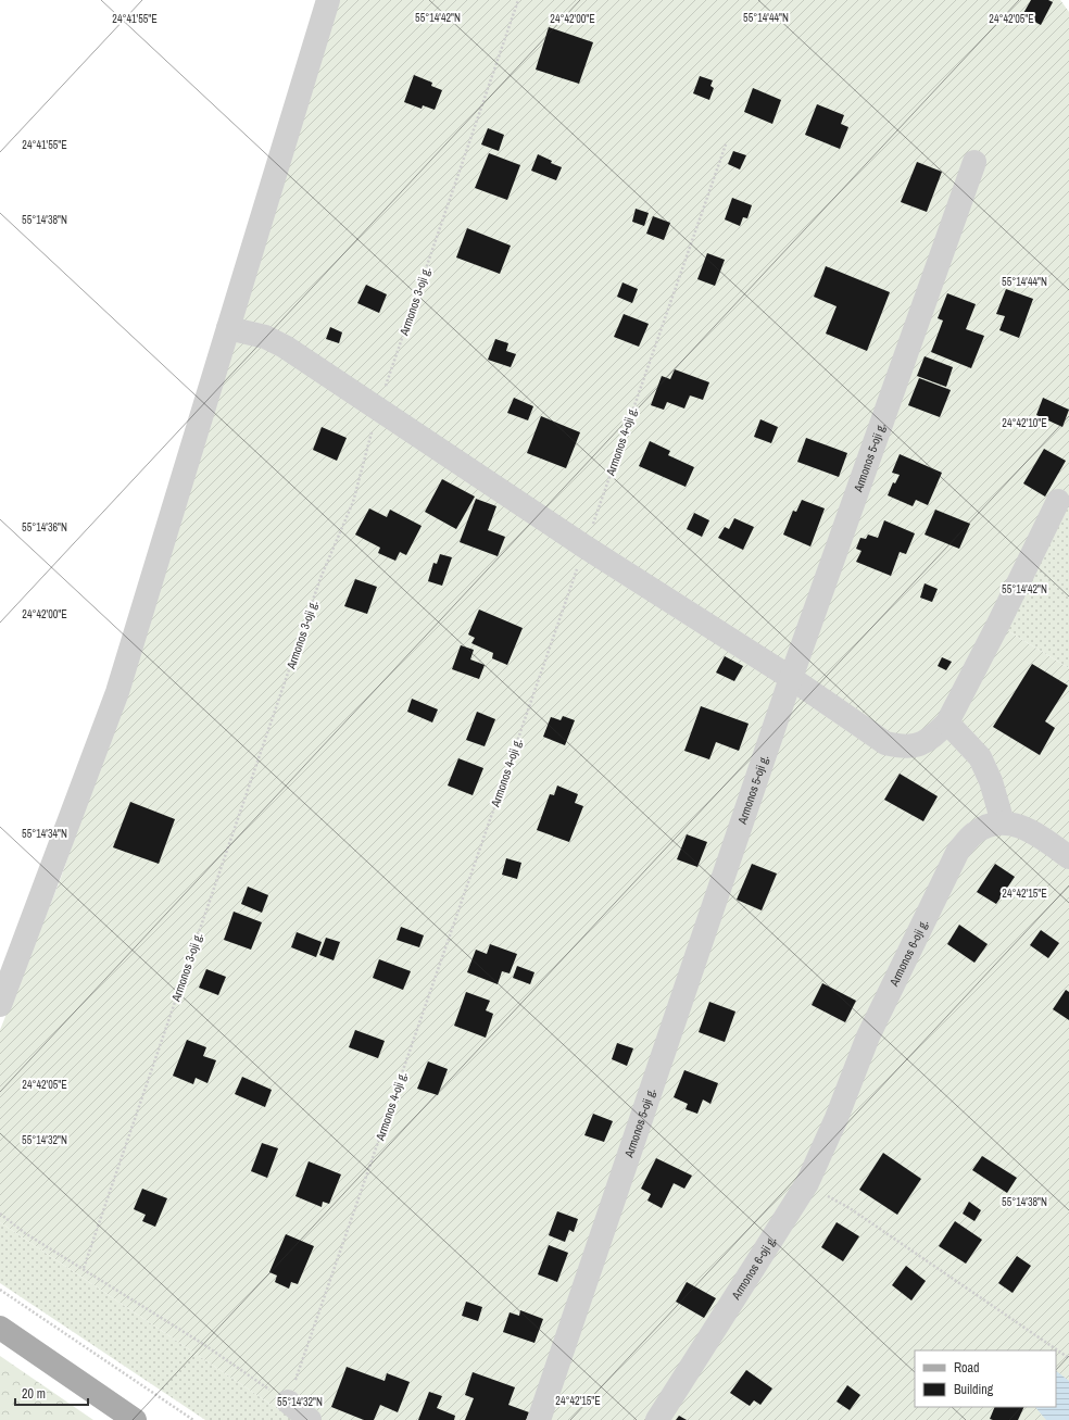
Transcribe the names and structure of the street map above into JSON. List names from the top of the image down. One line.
{"streets":{"street":["Armonos 5-oji g.","Armonos 6-oji g."],"path":["Armonos 3-oji g.","Armonos 4-oji g."]},"legend":["Road","Building"],"scale_bar":"20 m","coordinates":["55°14'42\"N","55°14'44\"N","24°41'55\"E","24°42'00\"E","24°42'05\"E","55°14'38\"N","24°42'10\"E","55°14'36\"N","55°14'34\"N","24°42'15\"E","55°14'32\"N"]}
